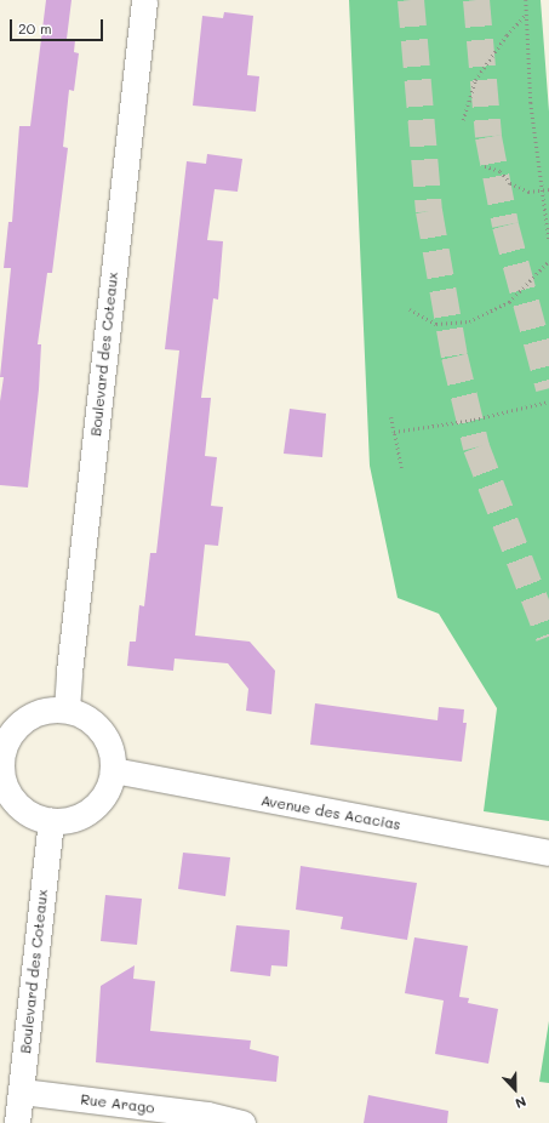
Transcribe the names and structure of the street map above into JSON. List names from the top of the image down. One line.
{"streets":{"street":["Boulevard des Coteaux","Avenue des Acacias","Rue Arago"]},"crossings":[["Boulevard des Coteaux","Avenue des Acacias"],["Boulevard des Coteaux","Rue Arago"]],"scale_bar":"20 m","north":"bottom"}
